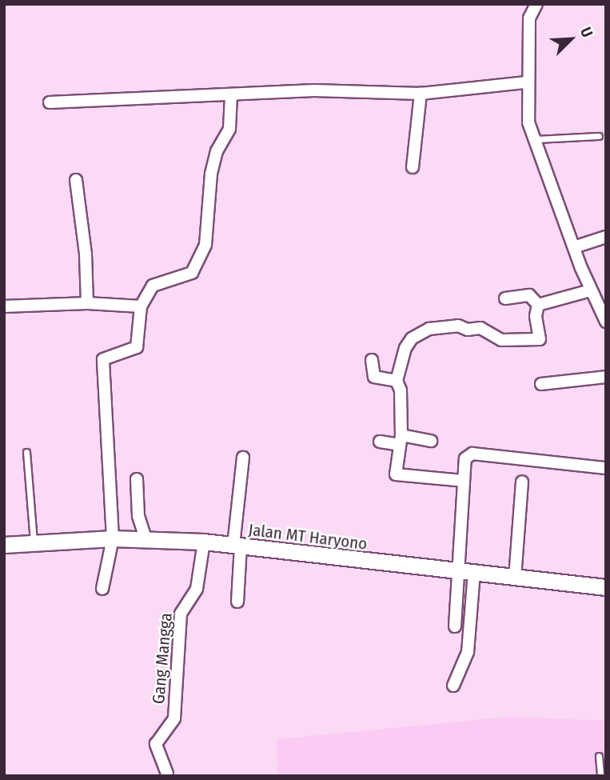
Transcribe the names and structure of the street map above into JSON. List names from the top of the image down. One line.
{"streets":{"main road":["Jalan MT Haryono"],"street":["Gang Mangga"]},"crossings":[["Jalan MT Haryono","Gang Mangga"]],"north":"top right"}
